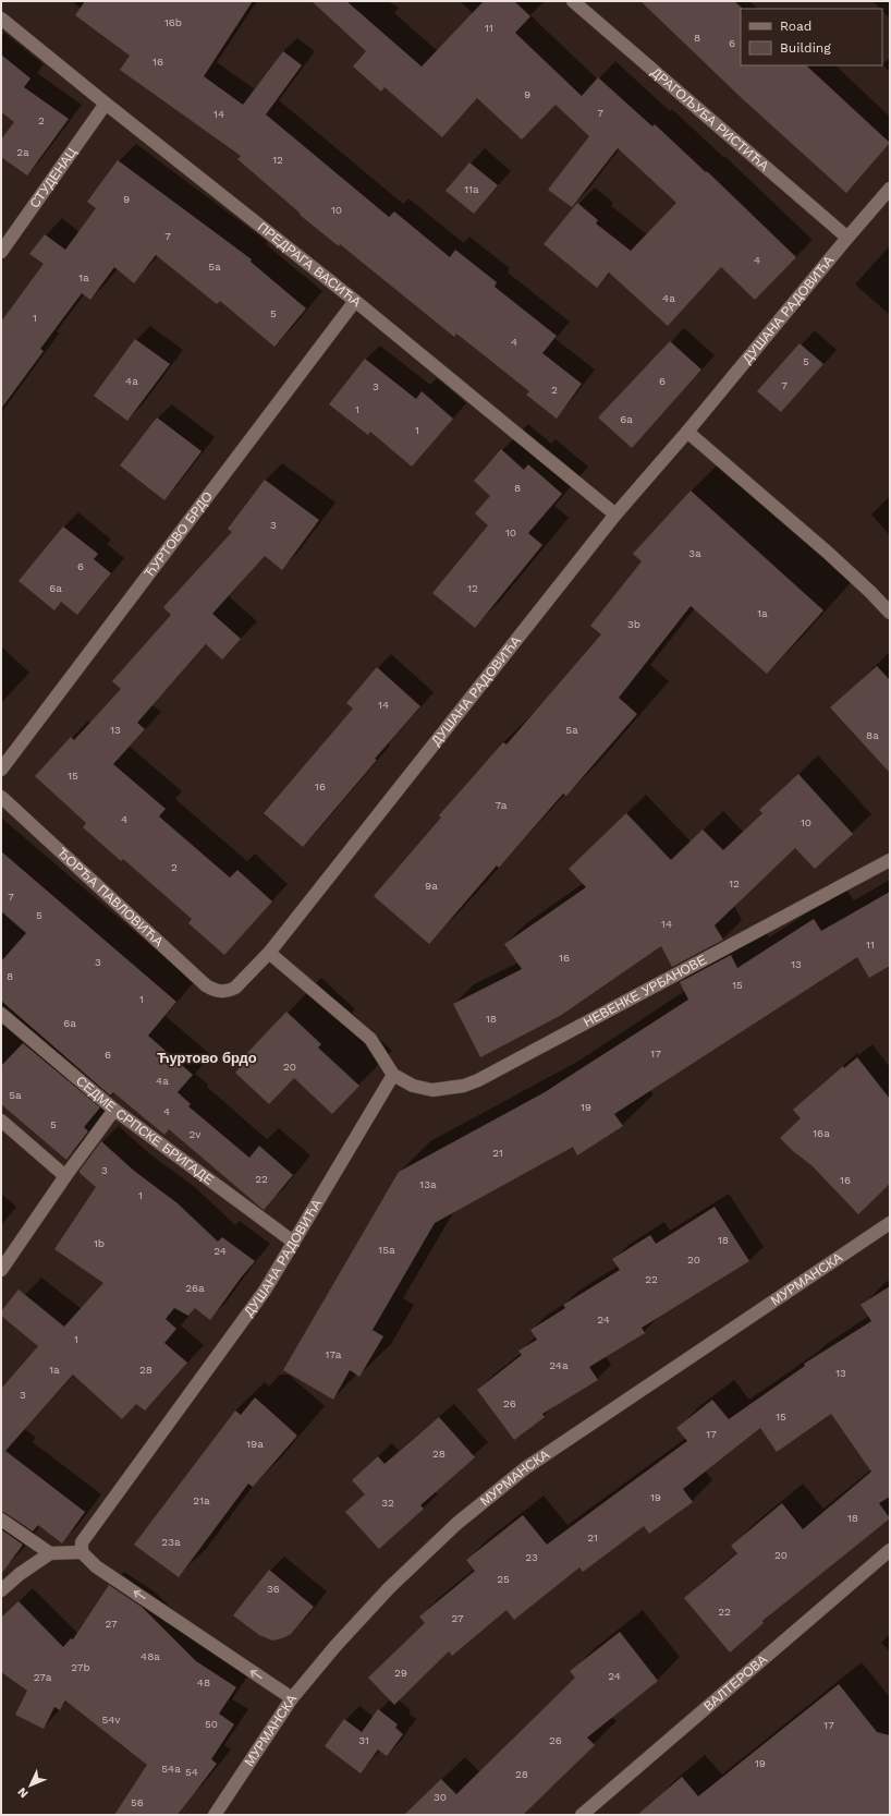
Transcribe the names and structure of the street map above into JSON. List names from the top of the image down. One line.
{"streets":{"street":["ДРАГОЉУБА РИСТИЋА","СТУДЕНАЦ","ПРЕДРАГА ВАСИЋА","ДУШАНА РАДОВИЋА","ЋУРТОВО БРДО","ЂОРЂА ПАВЛОВИЋА","НЕВЕНКЕ УРБАНОВЕ","СЕДМЕ СРПСКЕ БРИГАДЕ","МУРМАНСКА","ВАЛТЕРОВА"]},"crossings":[["ДРАГОЉУБА РИСТИЋА","ДУШАНА РАДОВИЋА"],["СТУДЕНАЦ","ПРЕДРАГА ВАСИЋА"],["ПРЕДРАГА ВАСИЋА","ДУШАНА РАДОВИЋА"],["ПРЕДРАГА ВАСИЋА","ЋУРТОВО БРДО"],["ДУШАНА РАДОВИЋА","ЂОРЂА ПАВЛОВИЋА"],["ДУШАНА РАДОВИЋА","НЕВЕНКЕ УРБАНОВЕ"],["ДУШАНА РАДОВИЋА","СЕДМЕ СРПСКЕ БРИГАДЕ"]],"districts":["Ћуртово брдо"],"house_numbers":["16b","11","8","6","16","9","7","14","2","2a","12","11a","9","10","7","4","5a","1a","4a","5","1","4","5","4a","6","7","3","2","1","6a","1","8","3","10","3a","6","6a","12","1a","3b","14","13","5a","8a","15","16","7a","4","10","2","12","9a","7","5","14","11","16","3","13","8","15","1","18","6a","17","6","20","4a","5a","19","4","5","16a","2v","21","3","22","16","13a","1","18","1b","15a","24","20","22","26a","24","1","17a","24a","1a","28","13","3","26","15","17","19a","28","19","21a","32","18","21","23a","20","23","25","36","22","27","27","48a","27b","29","24","27a","48","54v","50","17","31","26","19","54a","54","28","30","56"],"legend":["Road","Building"],"north":"bottom left"}
